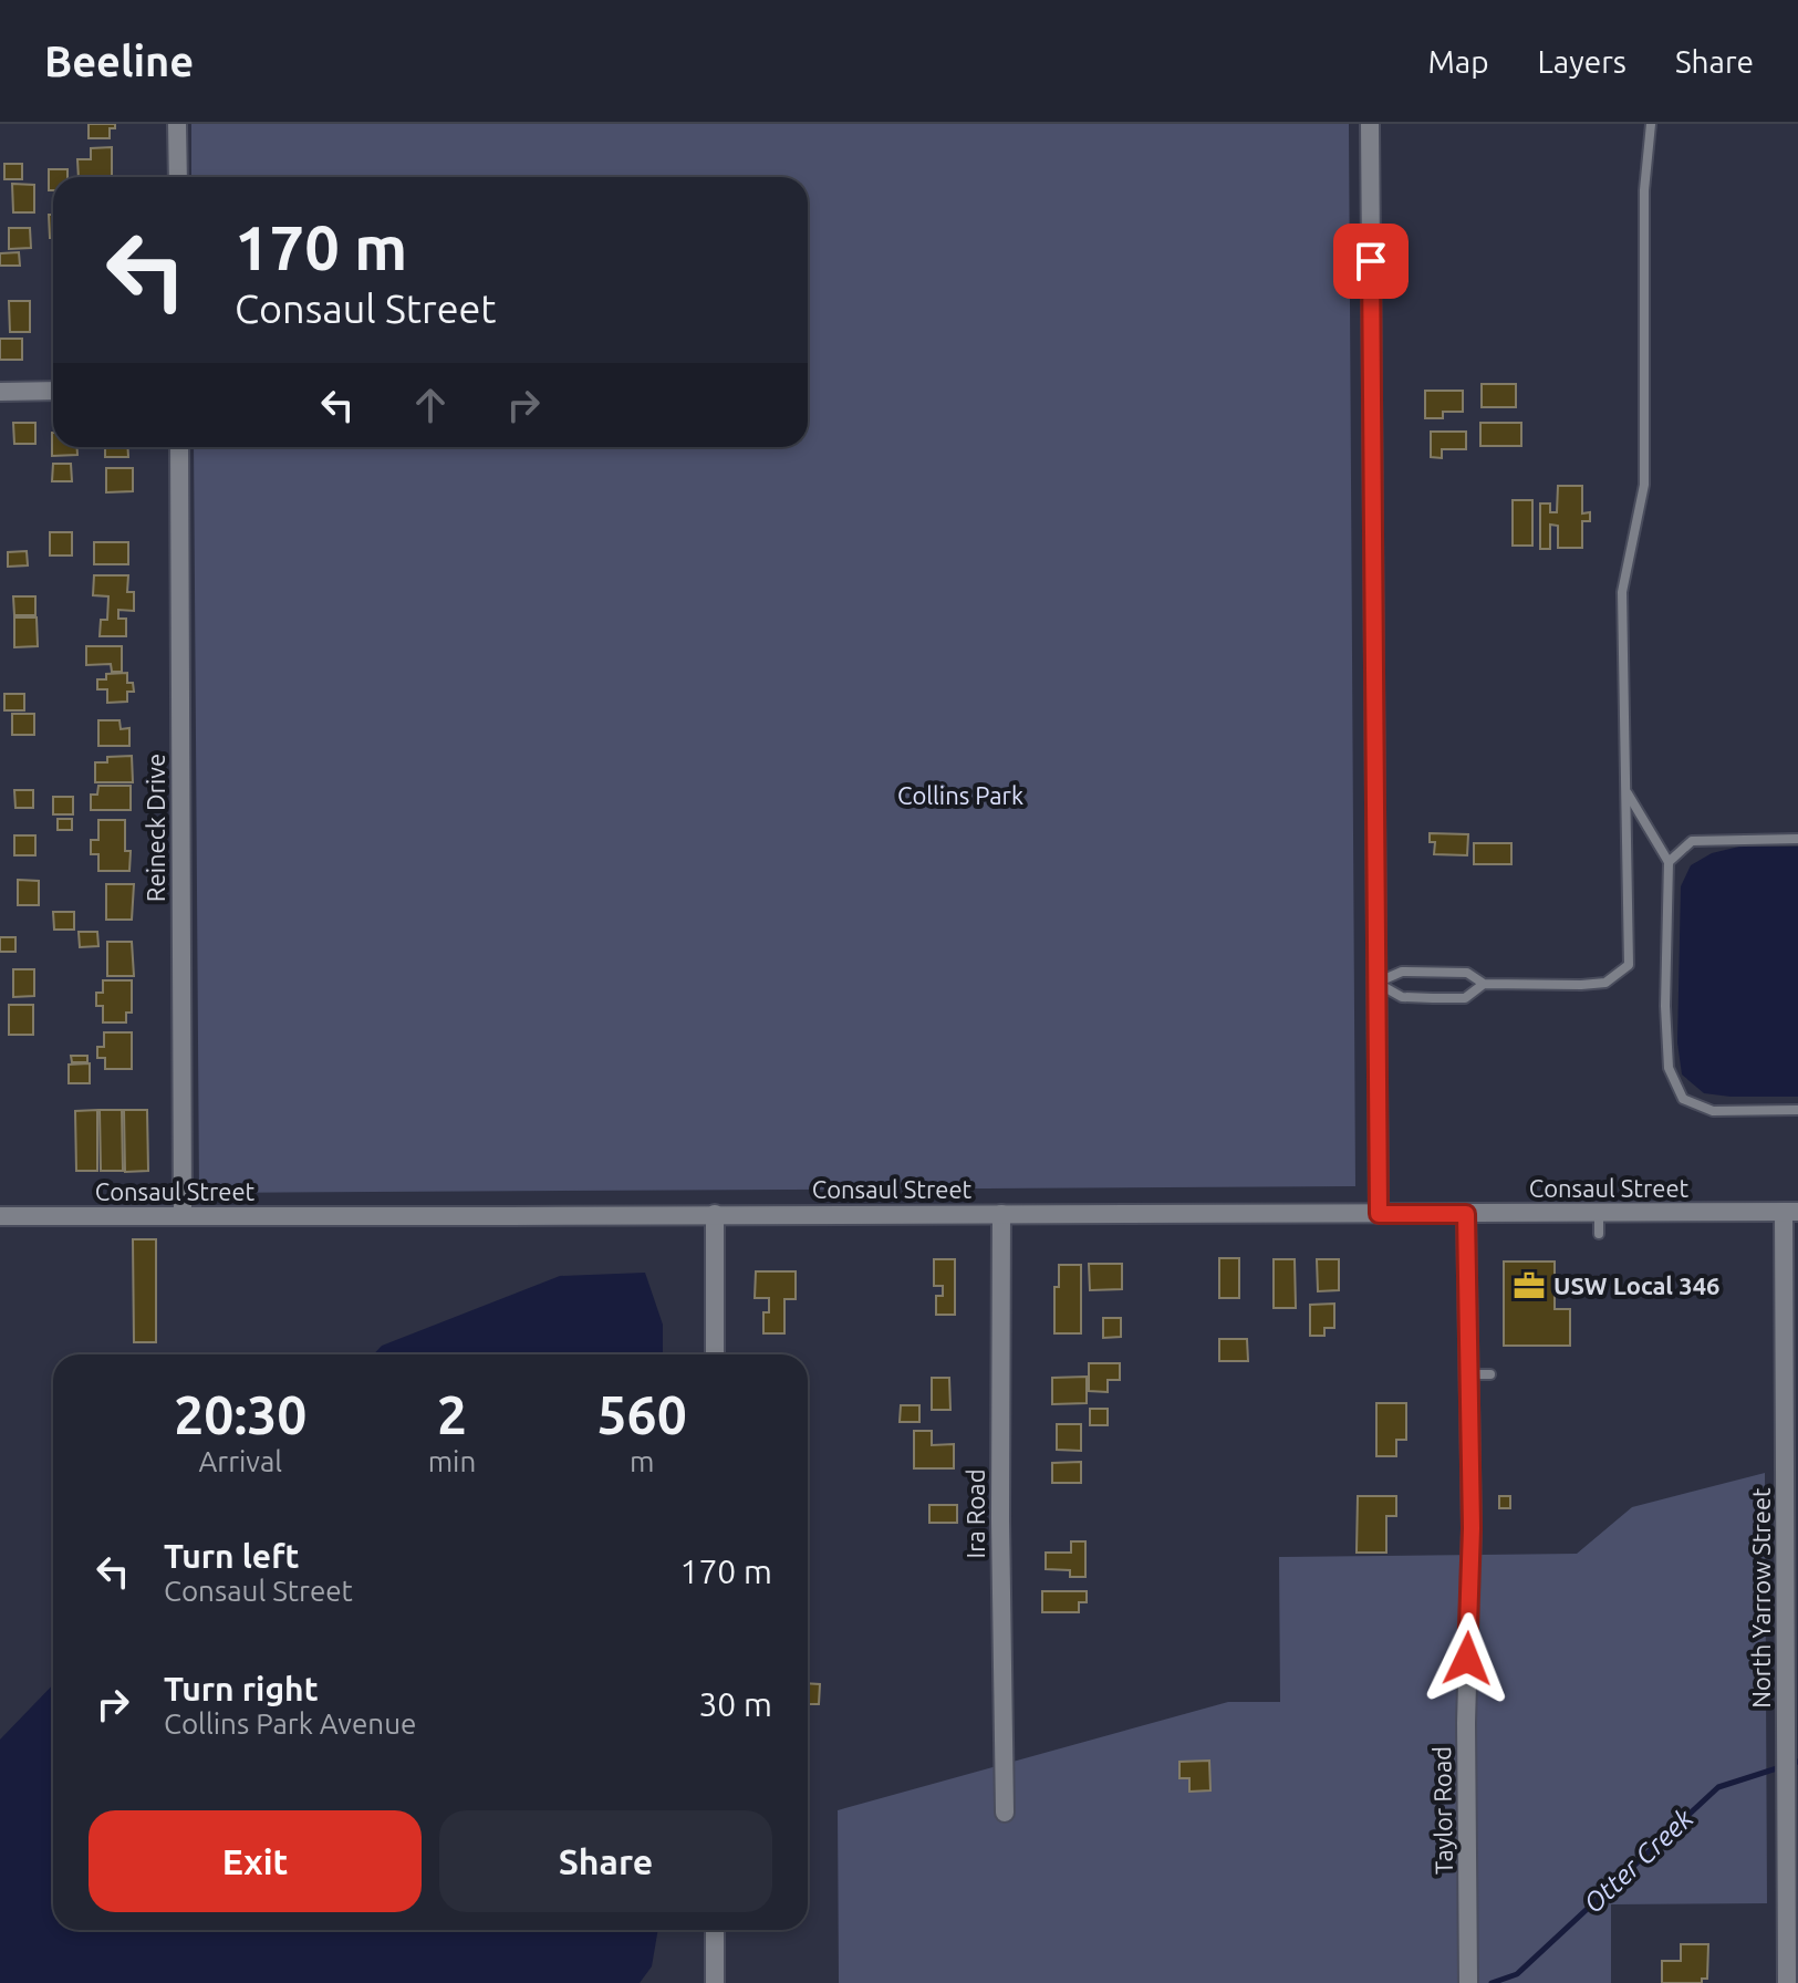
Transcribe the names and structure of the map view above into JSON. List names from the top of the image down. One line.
{"streets":{"street":["Reineck Drive","Consaul Street","Ira Road","North Yarrow Street","Taylor Road"]},"crossings":[["Reineck Drive","Consaul Street"],["Consaul Street","Ira Road"],["Consaul Street","North Yarrow Street"],["Consaul Street","Taylor Road"]],"water":["Otter Creek"],"parks":["Collins Park"],"places":{"office":["USW Local 346"]},"page":{"header":"Beeline","nav":["Map","Layers","Share"],"turn":["170 m","Consaul Street"],"eta":["20:30","Arrival","2","min","560","m"],"list":[{"name":"Turn left","note":"Consaul Street","value":"170 m"},{"name":"Turn right","note":"Collins Park Avenue","value":"30 m"}],"buttons":["Exit","Share"]}}
